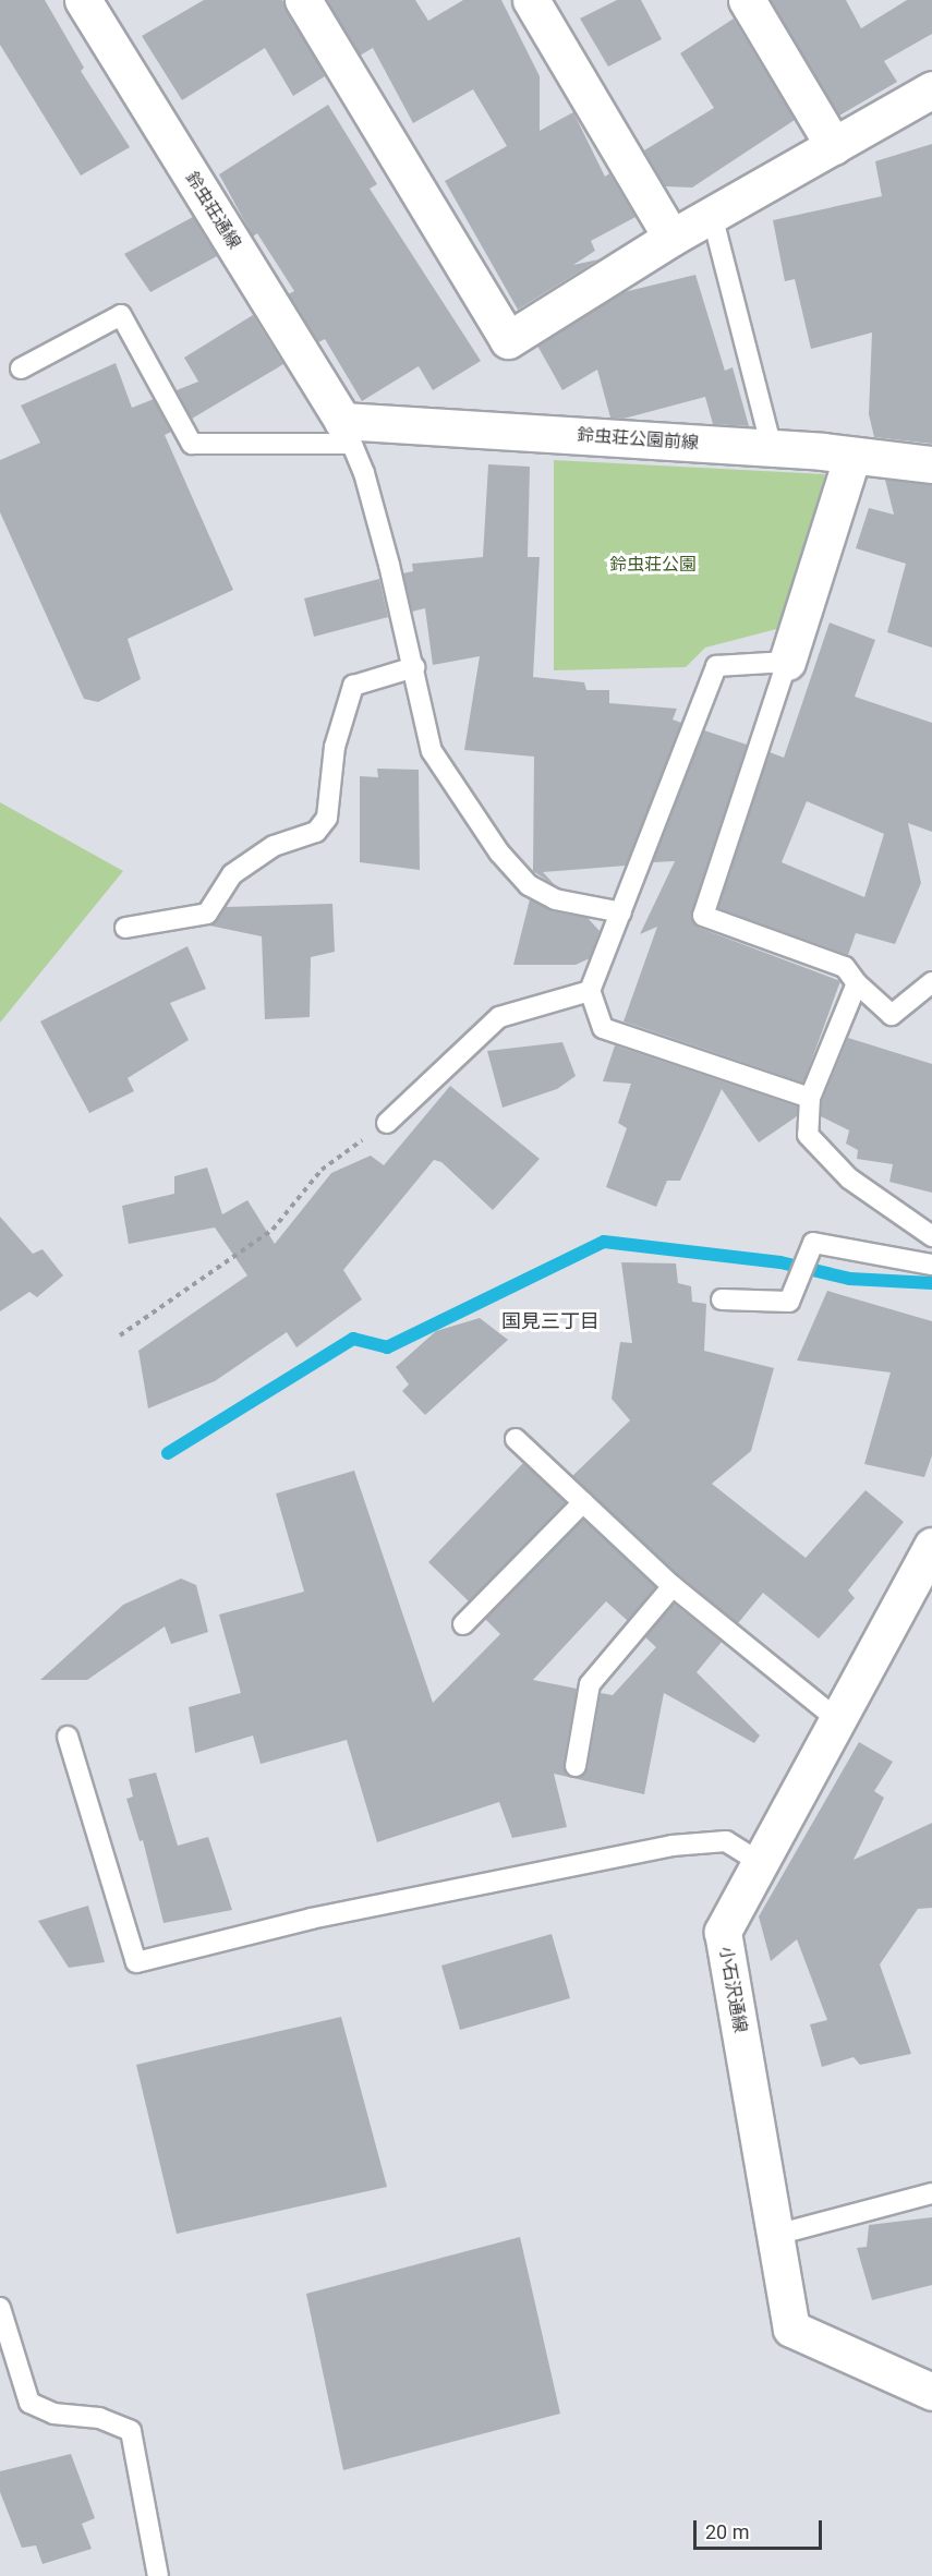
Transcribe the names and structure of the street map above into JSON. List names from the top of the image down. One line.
{"streets":{"street":["鈴虫荘通線","鈴虫荘公園前線","小石沢通線"]},"crossings":[["鈴虫荘通線","鈴虫荘公園前線"]],"districts":["国見三丁目"],"parks":["鈴虫荘公園"],"scale_bar":"20 m"}
